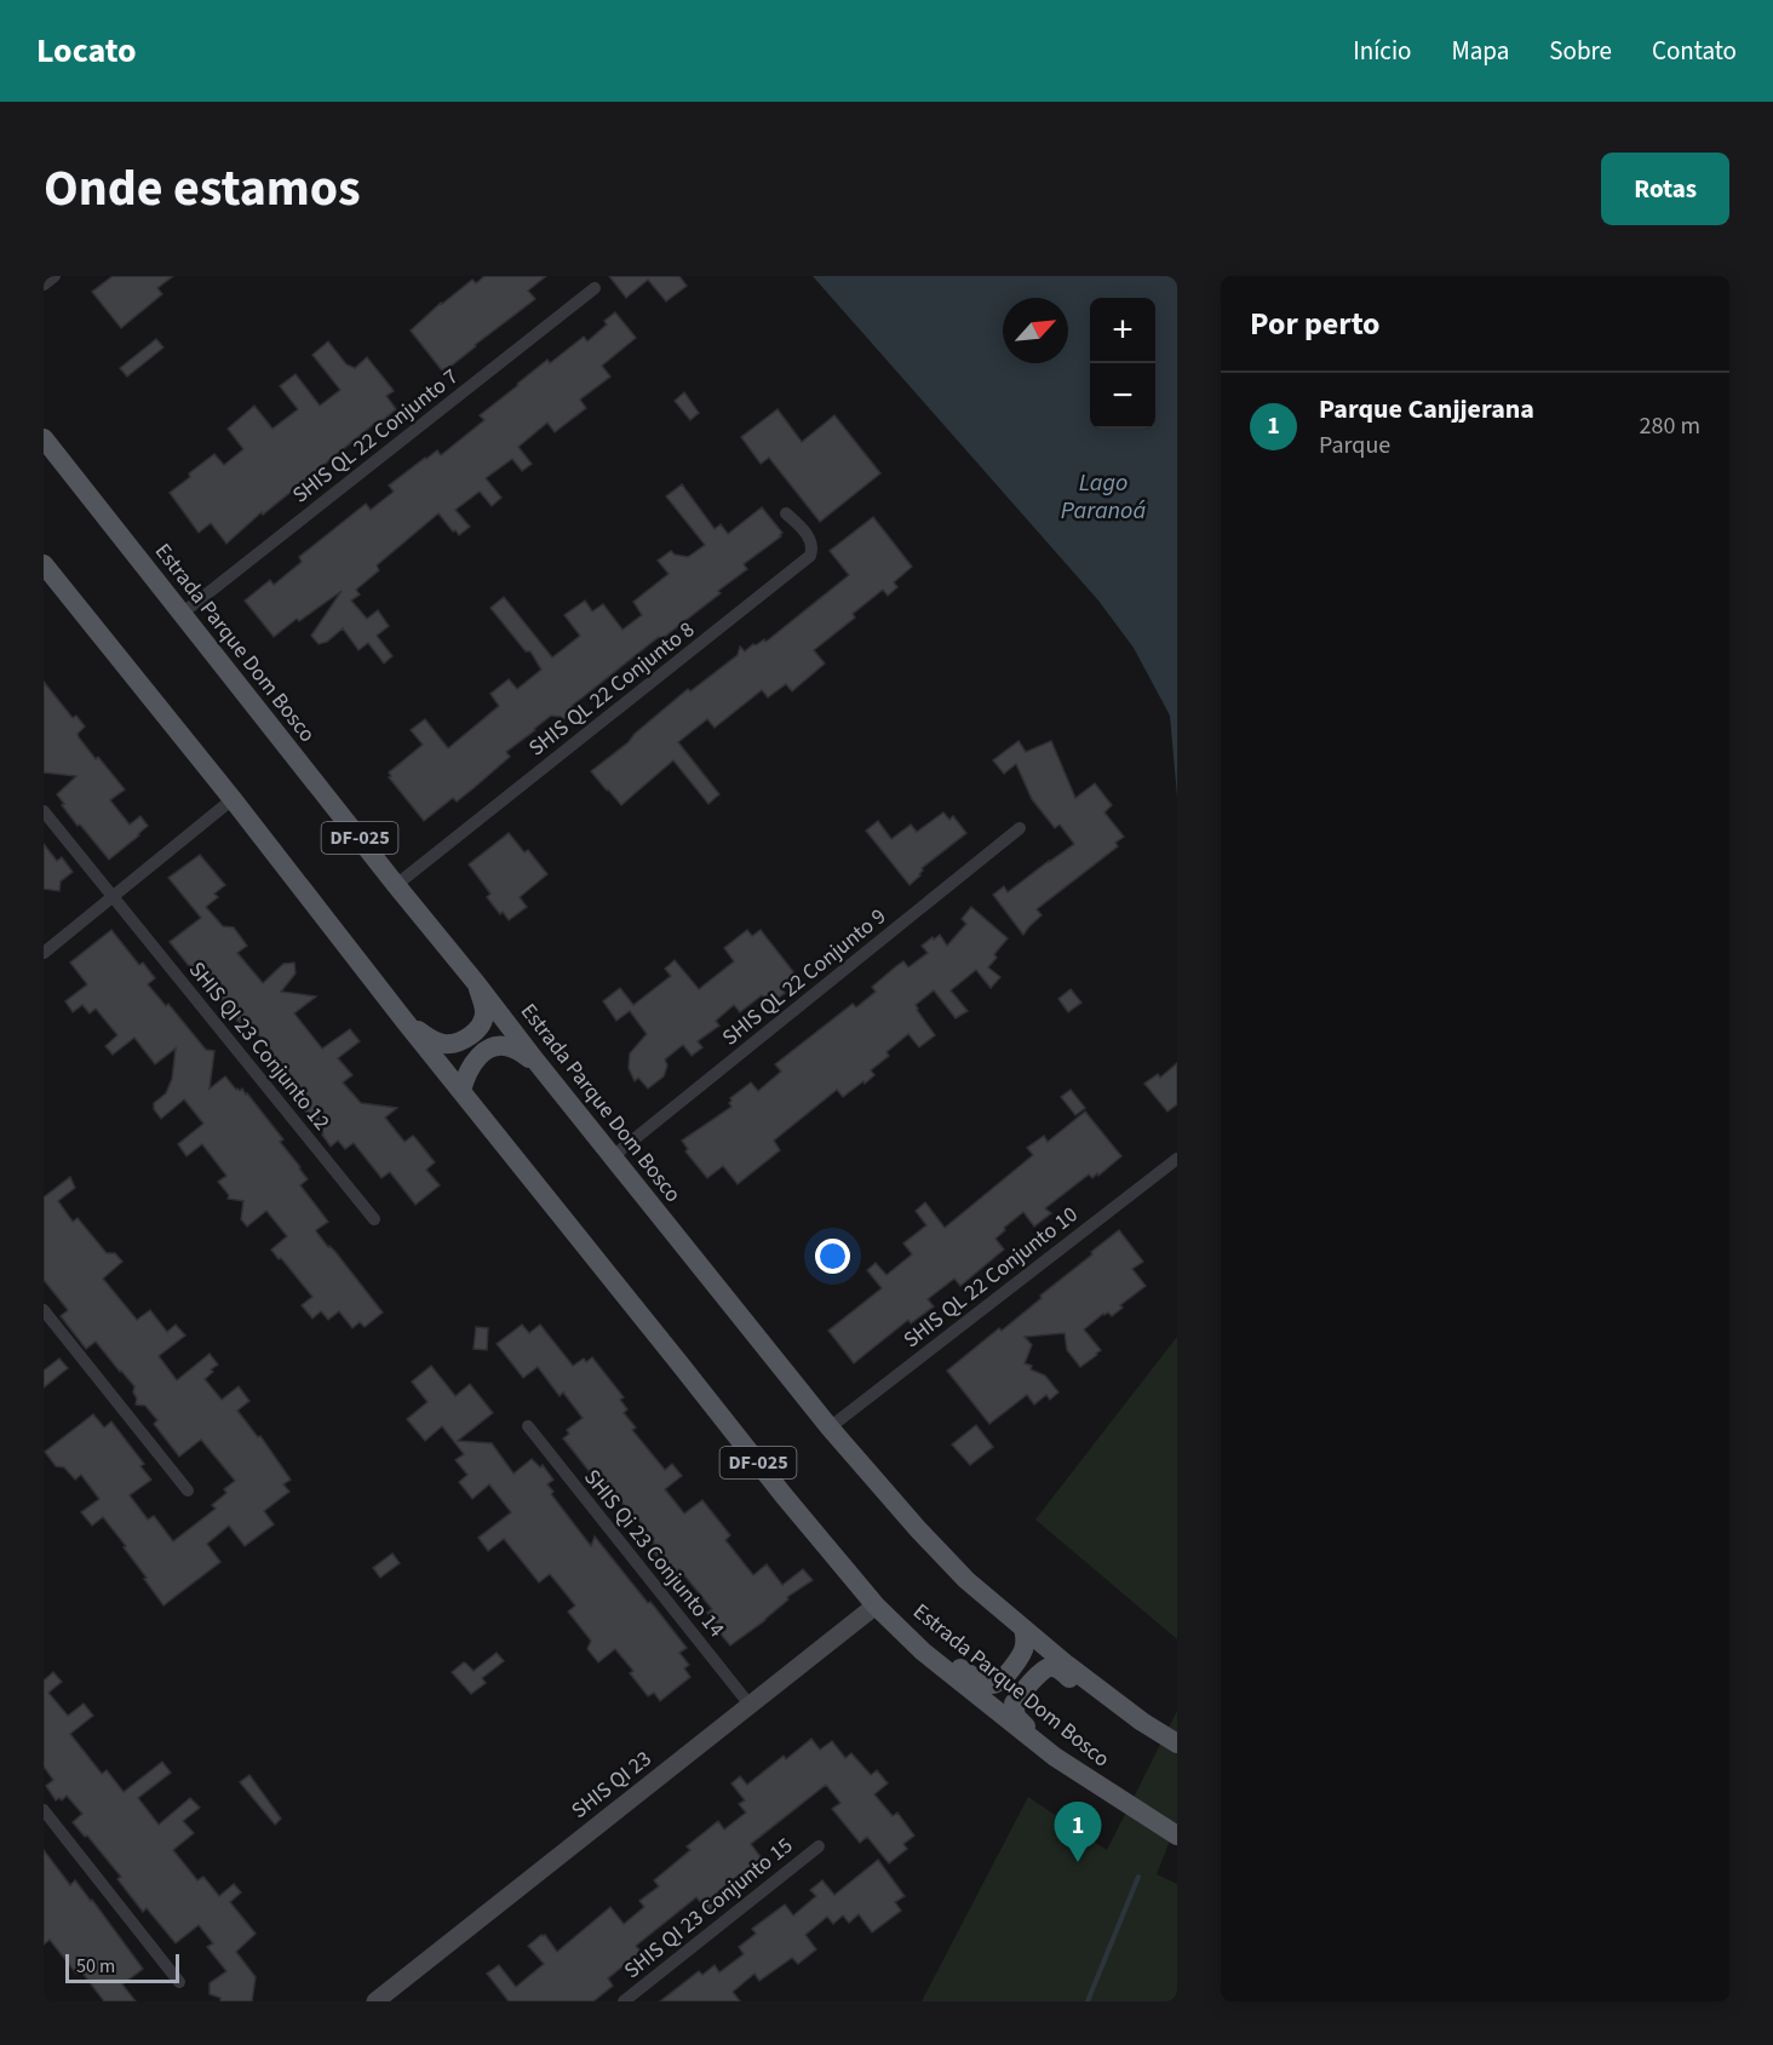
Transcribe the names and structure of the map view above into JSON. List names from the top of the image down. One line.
{"streets":{"main road":["Estrada Parque Dom Bosco","DF-025"],"street":["SHIS QL 22 Conjunto 7","SHIS QL 22 Conjunto 8","SHIS QL 22 Conjunto 9","SHIS QI 23 Conjunto 12","SHIS QL 22 Conjunto 10","SHIS Qi 23 Conjunto 14","SHIS QI 23","SHIS QI 23 Conjunto 15"]},"crossings":[["SHIS QL 22 Conjunto 7","Estrada Parque Dom Bosco"],["Estrada Parque Dom Bosco","SHIS QL 22 Conjunto 8"],["Estrada Parque Dom Bosco","SHIS QL 22 Conjunto 9"],["Estrada Parque Dom Bosco","SHIS QL 22 Conjunto 10"],["Estrada Parque Dom Bosco","SHIS QI 23"],["SHIS Qi 23 Conjunto 14","SHIS QI 23"]],"water":["Lago Paranoá"],"scale_bar":"50 m","north":"top right","page":{"header":"Locato","nav":["Início","Mapa","Sobre","Contato"],"title":"Onde estamos","buttons":"Rotas","heading":"Por perto","map_buttons":["+","−"],"list":[{"mark":"1","name":"Parque Canjjerana","note":"Parque","value":"280 m"}],"pins":"1","scale":"50 m"}}
